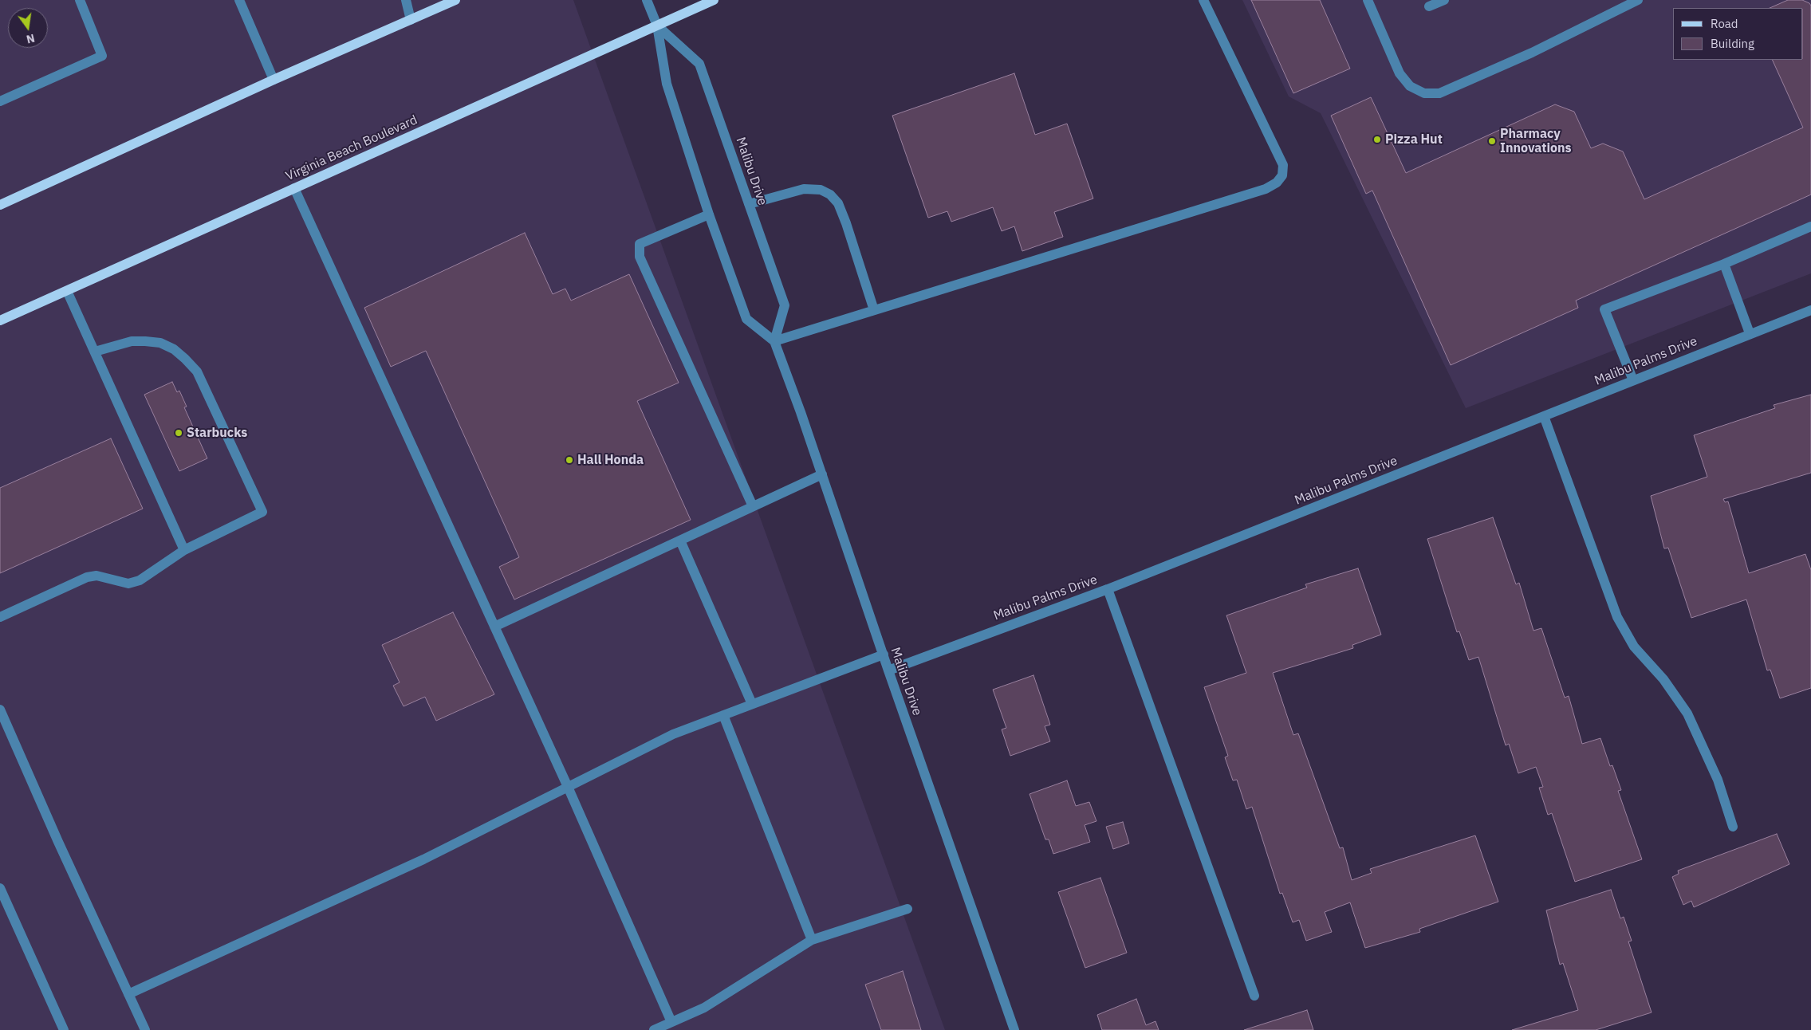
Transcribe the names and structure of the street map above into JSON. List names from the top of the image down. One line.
{"streets":{"main road":["Virginia Beach Boulevard"],"street":["Malibu Drive","Malibu Palms Drive"]},"crossings":[["Virginia Beach Boulevard","Malibu Drive"],["Malibu Drive","Malibu Palms Drive"]],"places":["Pizza Hut","Pharmacy Innovations","Starbucks","Hall Honda"],"legend":["Road","Building"],"north":"bottom"}
